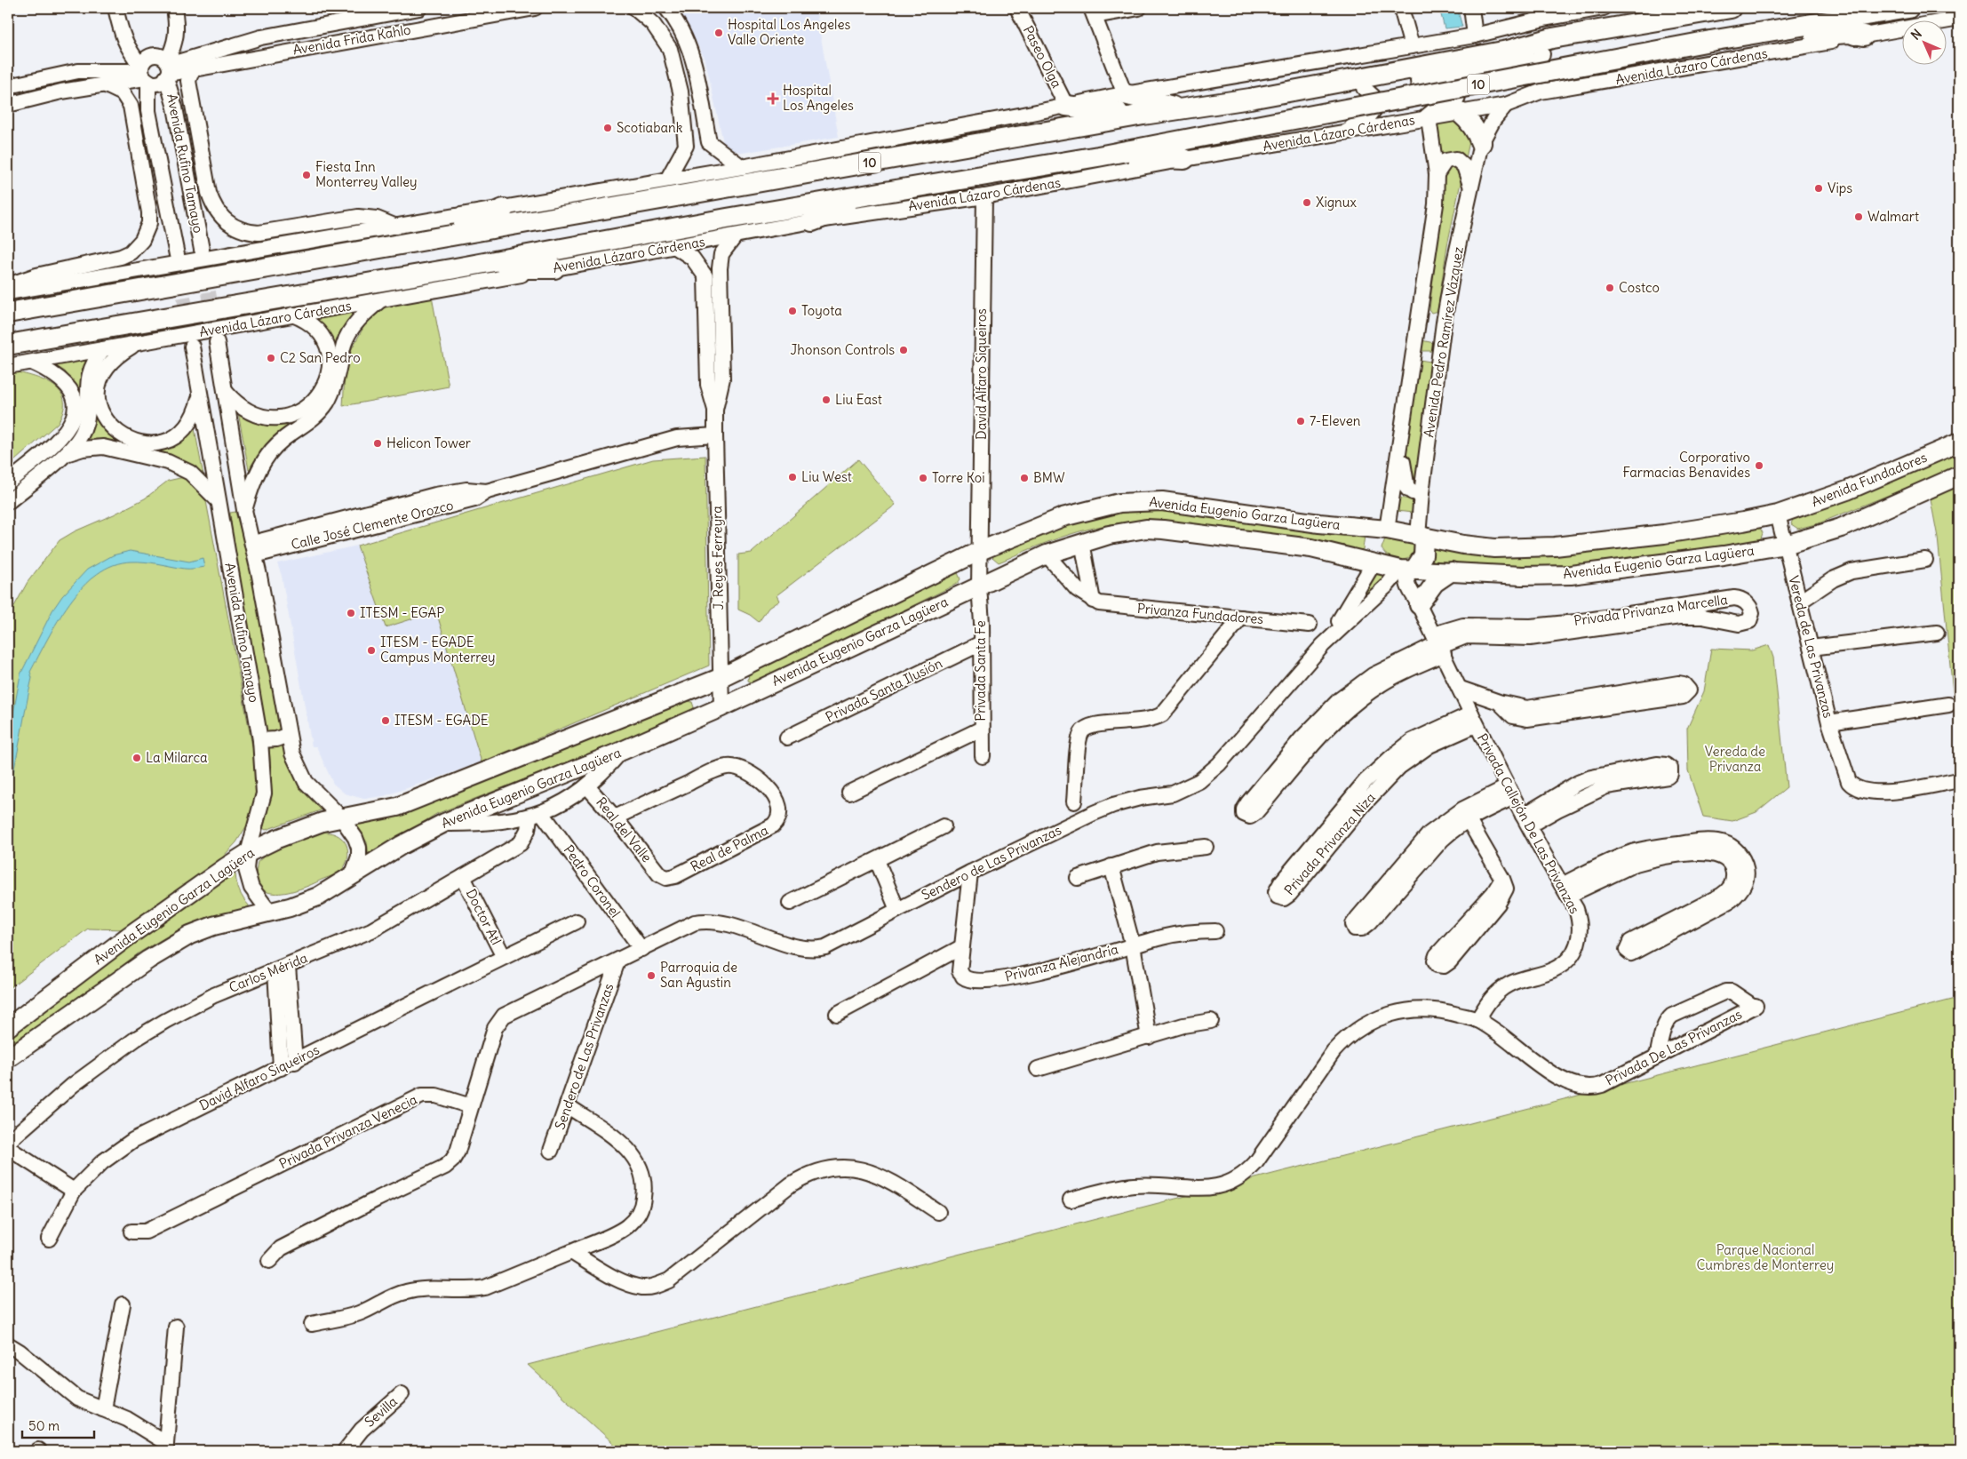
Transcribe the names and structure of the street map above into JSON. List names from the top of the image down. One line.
{"streets":{"highway":["Avenida Lázaro Cárdenas","10"],"main road":["Avenida Fundadores","Avenida Eugenio Garza Lagüera"],"street":["Avenida Frida Kahlo","Paseo Olga","Avenida Rufino Tamayo","Avenida Pedro Ramírez Vázquez","David Alfaro Siqueiros","Calle José Clemente Orozco","J. Reyes Ferreyra","Privada Privanza Marcella","Privanza Fundadores","Vereda de Las Privanzas","Privada Santa Fe","Privada Santa Ilusión","Privada Callejón De Las Privanzas","Real del Valle","Privada Privanza Niza","Real de Palma","Sendero de Las Privanzas","Pedro Coronel","Doctor Atl","Privanza Alejandría","Carlos Mérida","Privada De Las Privanzas","Privada Privanza Venecia","Sevilla"]},"crossings":[["Avenida Frida Kahlo","Avenida Rufino Tamayo"],["Avenida Lázaro Cárdenas","Avenida Pedro Ramírez Vázquez"],["Avenida Lázaro Cárdenas","David Alfaro Siqueiros"],["Avenida Lázaro Cárdenas","J. Reyes Ferreyra"],["Avenida Rufino Tamayo","Avenida Eugenio Garza Lagüera"],["Avenida Rufino Tamayo","Calle José Clemente Orozco"],["Avenida Pedro Ramírez Vázquez","Avenida Eugenio Garza Lagüera"],["David Alfaro Siqueiros","Avenida Eugenio Garza Lagüera"],["David Alfaro Siqueiros","Privada Santa Fe"],["David Alfaro Siqueiros","Doctor Atl"],["Avenida Fundadores","Avenida Eugenio Garza Lagüera"],["Avenida Fundadores","Vereda de Las Privanzas"],["Avenida Eugenio Garza Lagüera","J. Reyes Ferreyra"],["Avenida Eugenio Garza Lagüera","Privanza Fundadores"],["Avenida Eugenio Garza Lagüera","Vereda de Las Privanzas"],["Avenida Eugenio Garza Lagüera","Privada Santa Fe"],["Avenida Eugenio Garza Lagüera","Privada Callejón De Las Privanzas"],["Avenida Eugenio Garza Lagüera","Sendero de Las Privanzas"],["Calle José Clemente Orozco","J. Reyes Ferreyra"],["Privada Privanza Marcella","Privada Callejón De Las Privanzas"],["Privada Santa Fe","Privada Santa Ilusión"],["Privada Callejón De Las Privanzas","Privada Privanza Niza"],["Privada Callejón De Las Privanzas","Sendero de Las Privanzas"],["Privada Callejón De Las Privanzas","Privada De Las Privanzas"],["Real del Valle","Real de Palma"],["Sendero de Las Privanzas","Pedro Coronel"],["Sendero de Las Privanzas","Privanza Alejandría"],["Sendero de Las Privanzas","Privada Privanza Venecia"],["Pedro Coronel","Carlos Mérida"],["Doctor Atl","Carlos Mérida"]],"parks":["Vereda de Privanza","Parque Nacional Cumbres de Monterrey"],"places":{"other":["Hospital Los Angeles Valle Oriente","Scotiabank","Fiesta Inn Monterrey Valley","Vips","Xignux","Walmart","Costco","Toyota","Jhonson Controls","C2 San Pedro","Liu East","7-Eleven","Helicon Tower","Corporativo Farmacias Benavides","Liu West","Torre Koi","BMW","ITESM - EGAP","ITESM - EGADE Campus Monterrey","ITESM - EGADE","La Milarca","Parroquia de San Agustin"],"health":["Hospital Los Angeles"]},"scale_bar":"50 m","north":"top left"}
